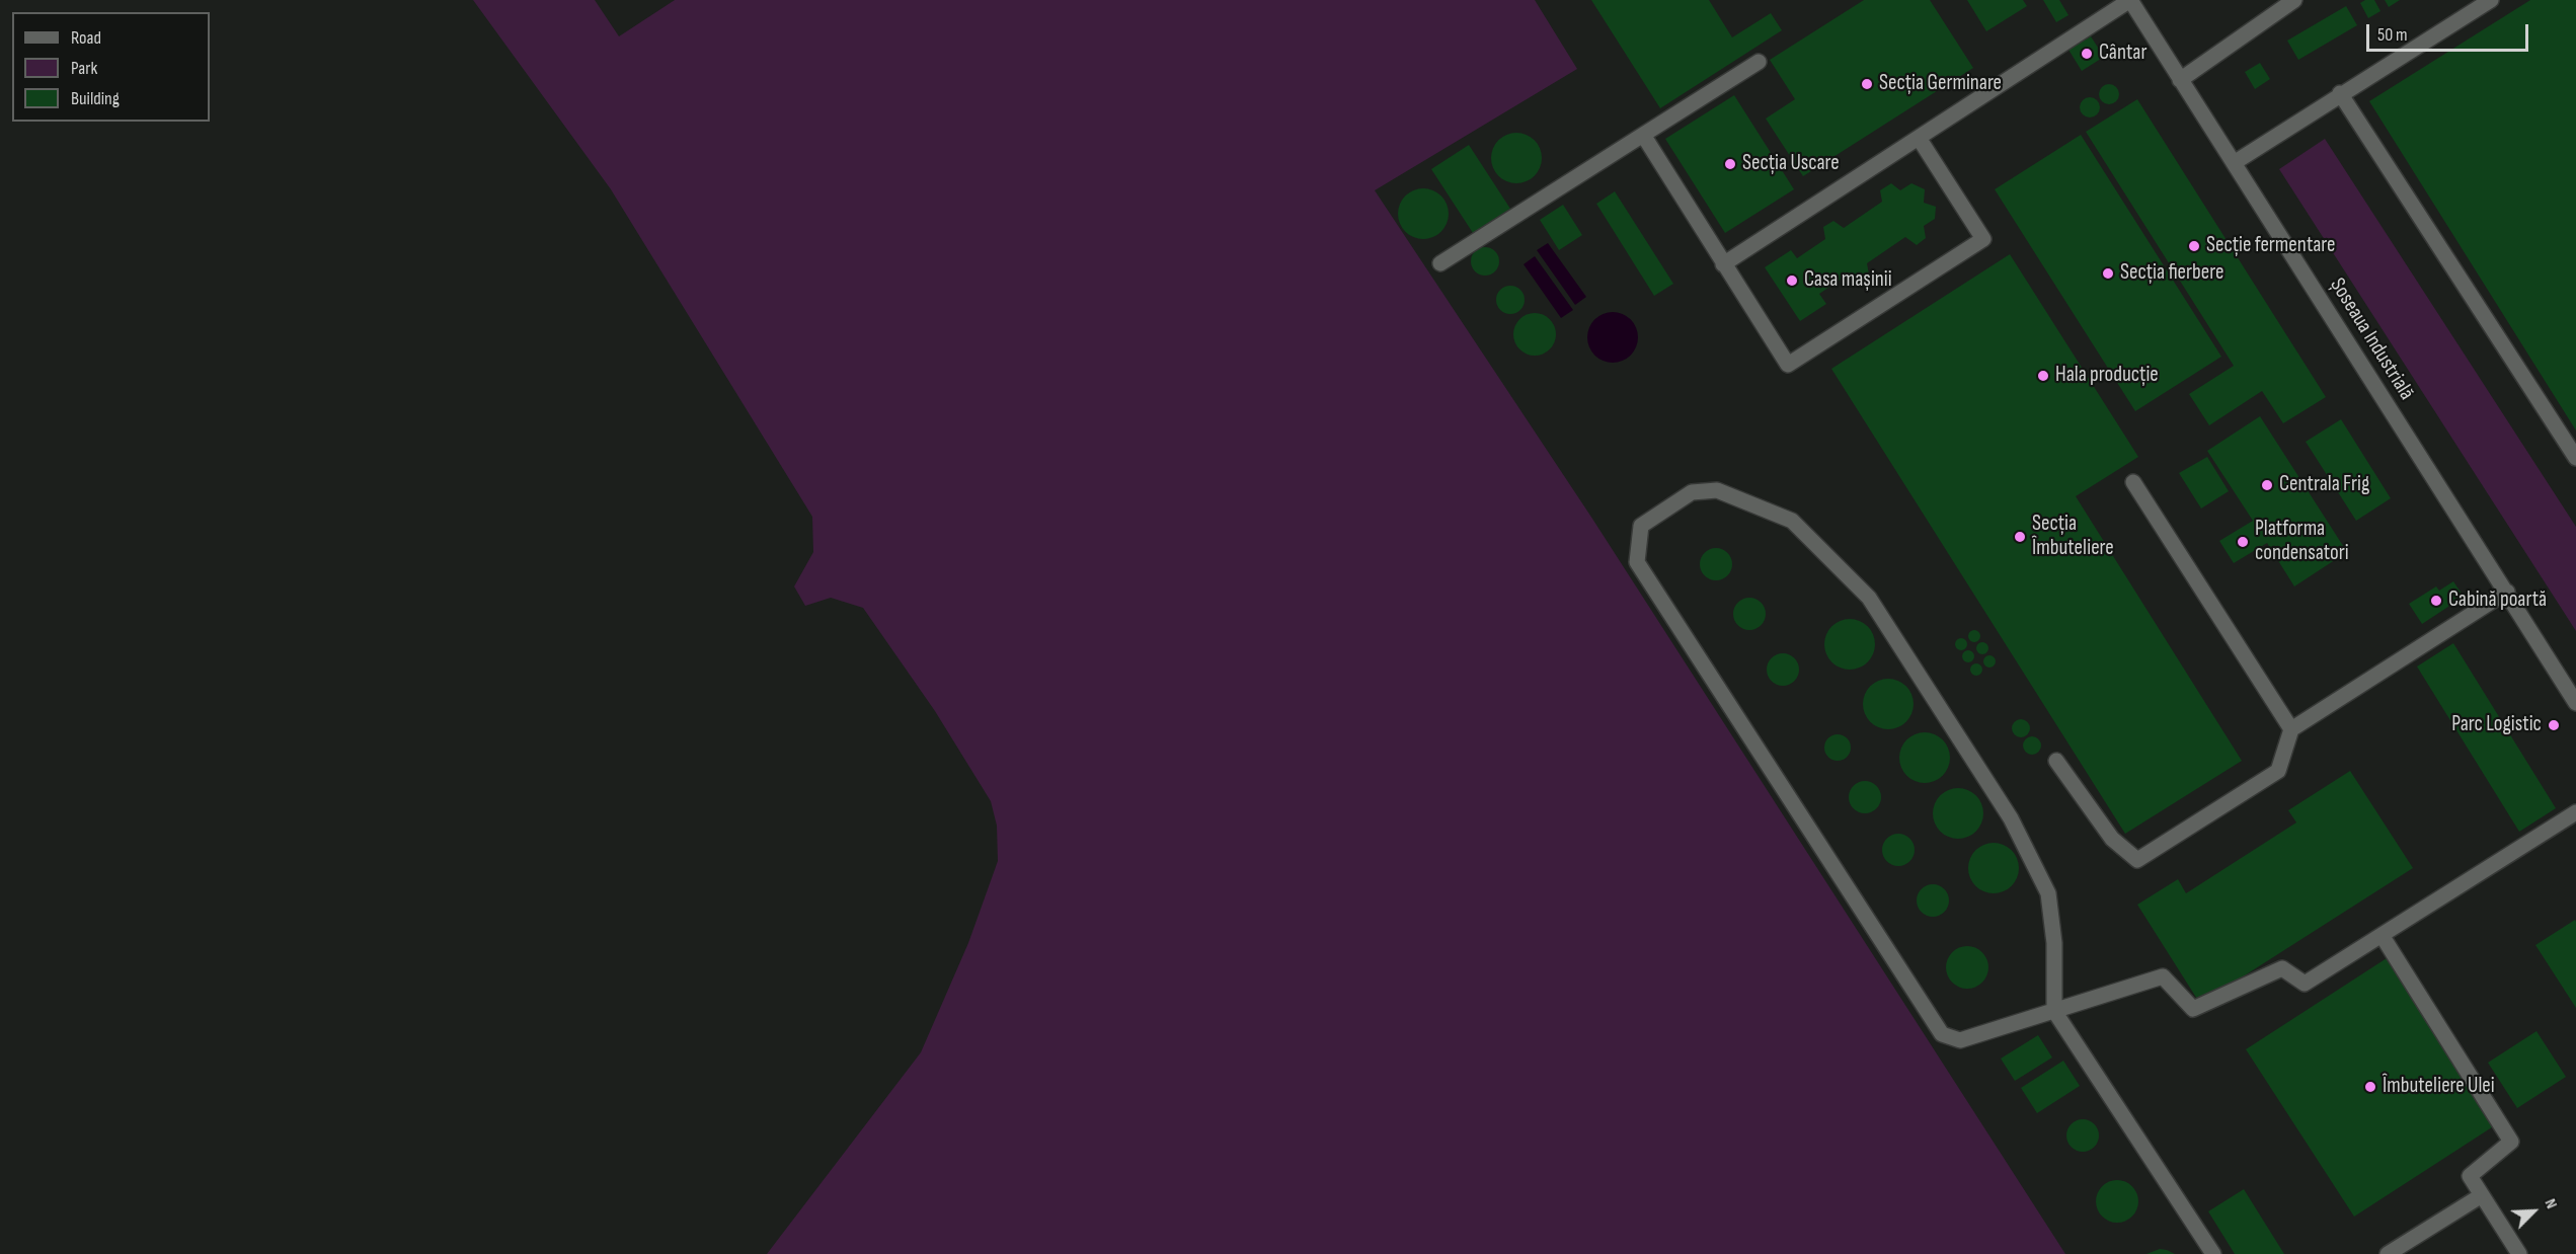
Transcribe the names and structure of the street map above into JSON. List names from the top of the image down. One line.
{"streets":{"street":["Șoseaua Industrială"]},"places":["Cântar","Secția Germinare","Secția Uscare","Secție fermentare","Secția fierbere","Casa mașinii","Hala producție","Centrala Frig","Secția Îmbuteliere","Platforma condensatori","Cabină poartă","Parc Logistic","Îmbuteliere Ulei"],"legend":["Road","Park","Building"],"scale_bar":"50 m","north":"top right"}
